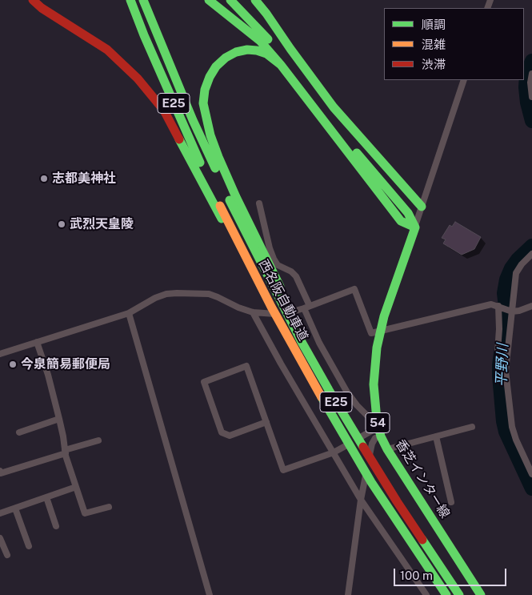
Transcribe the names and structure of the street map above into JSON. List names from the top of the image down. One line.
{"streets":{"main road":["E25","西名阪自動車道","54","香芝インター線"]},"water":["平野川"],"places":["志都美神社","武烈天皇陵","今泉簡易郵便局"],"legend":["順調","混雑","渋滞"],"scale_bar":"100 m"}
